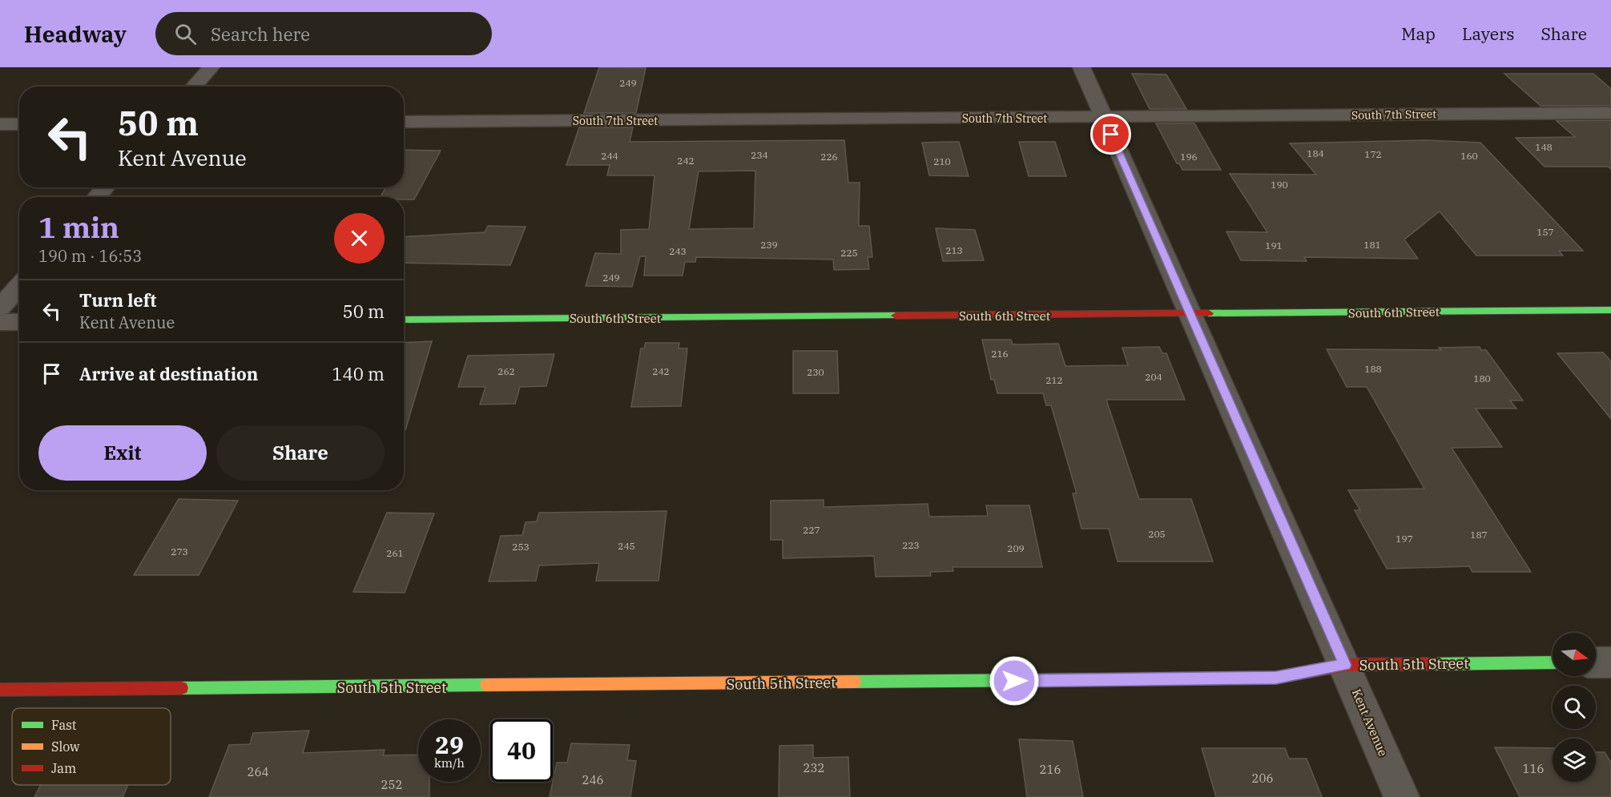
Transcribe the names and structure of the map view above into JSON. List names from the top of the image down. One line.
{"streets":{"street":["South 7th Street","South 6th Street","South 5th Street","Kent Avenue"]},"crossings":[["South 7th Street","Kent Avenue"],["South 6th Street","Kent Avenue"],["South 5th Street","Kent Avenue"]],"house_numbers":["249","148","184","172","234","244","160","226","196","242","210","190","157","239","181","191","213","243","225","249","216","188","262","242","230","204","180","212","227","205","187","197","223","245","253","209","273","261","232","116","216","264","206","246","252"],"legend":["Fast","Slow","Jam"],"north":"right","page":{"header":"Headway","search":"Search here","nav":["Map","Layers","Share"],"turn":["50 m","Kent Avenue"],"heading":["1 min","190 m · 16:53"],"list":[{"name":"Turn left","note":"Kent Avenue","value":"50 m"},{"name":"Arrive at destination","value":"140 m"}],"buttons":["Exit","Share"],"speed":"29 km/h","limit":"40"}}
